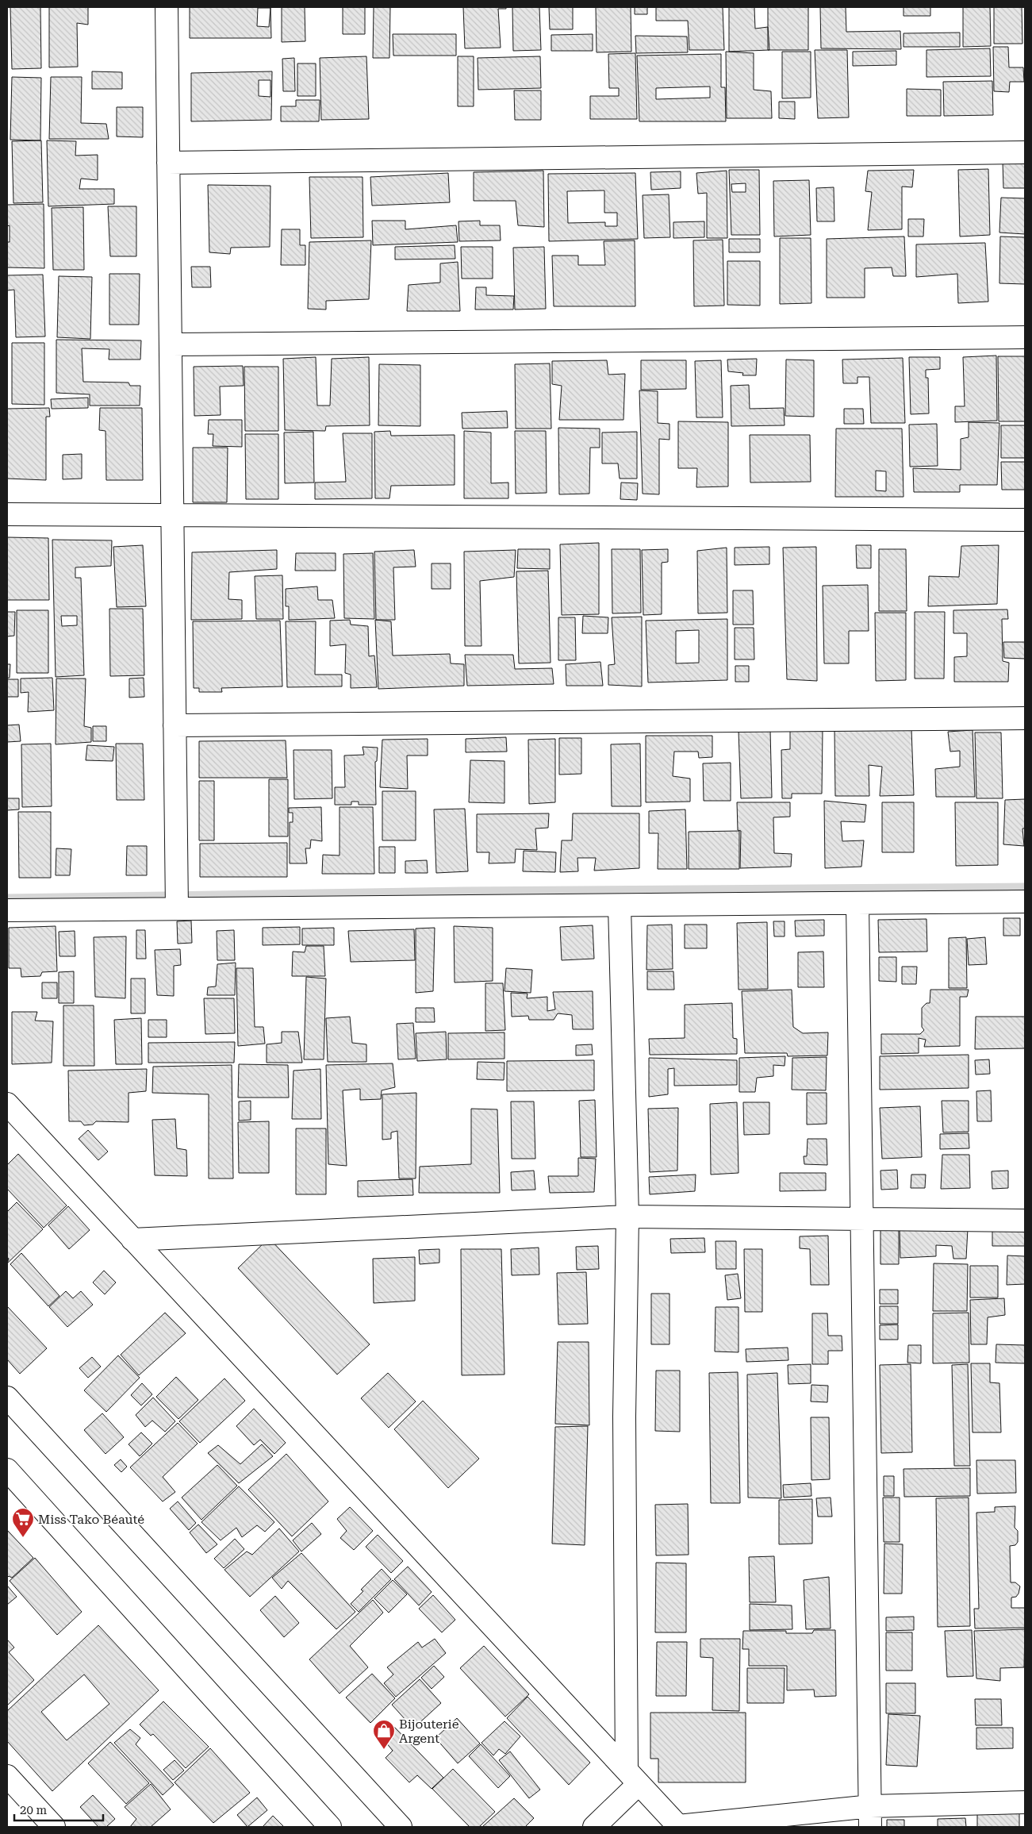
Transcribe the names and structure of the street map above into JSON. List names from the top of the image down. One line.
{"places":{"supermarket":["Miss Tako Béauté"],"shop":["Bijouterie Argent"]},"scale_bar":"20 m"}
